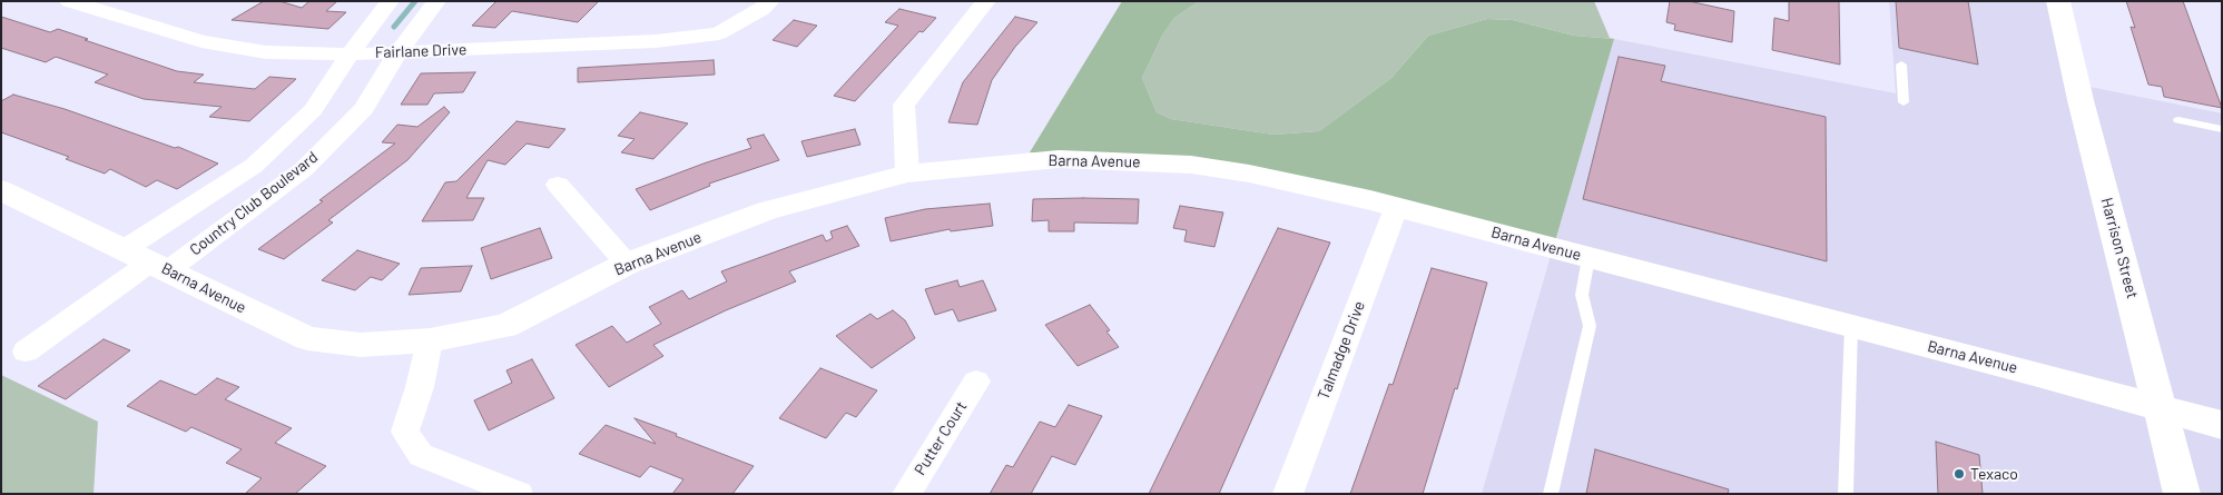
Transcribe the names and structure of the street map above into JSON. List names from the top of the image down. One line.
{"streets":{"street":["Fairlane Drive","Barna Avenue","Country Club Boulevard","Harrison Street","Talmadge Drive","Putter Court"]},"crossings":[["Fairlane Drive","Country Club Boulevard"],["Barna Avenue","Country Club Boulevard"],["Barna Avenue","Harrison Street"],["Barna Avenue","Talmadge Drive"]],"places":["Texaco"]}
